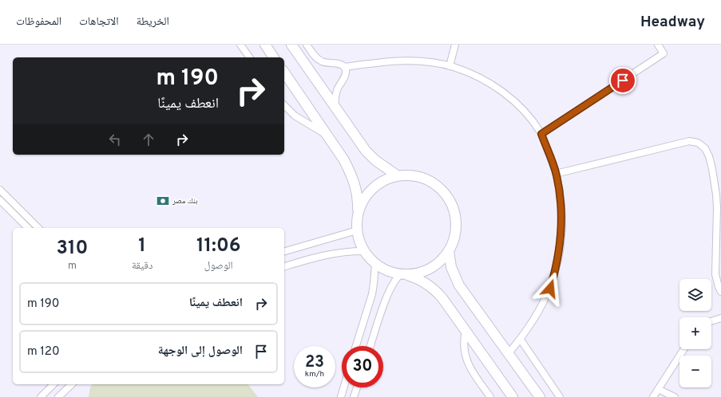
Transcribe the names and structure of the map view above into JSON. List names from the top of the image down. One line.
{"places":{"bank":["بنك مصر"]},"page":{"header":"Headway","nav":["الخريطة","الاتجاهات","المحفوظات"],"turn":["190 m","انعطف يمينًا"],"eta":["11:06","الوصول","1","دقيقة","310","m"],"map_buttons":["+","−"],"list":[{"name":"انعطف يمينًا","value":"190 m"},{"name":"الوصول إلى الوجهة","value":"120 m"}],"speed":"23 km/h","limit":"30"}}
